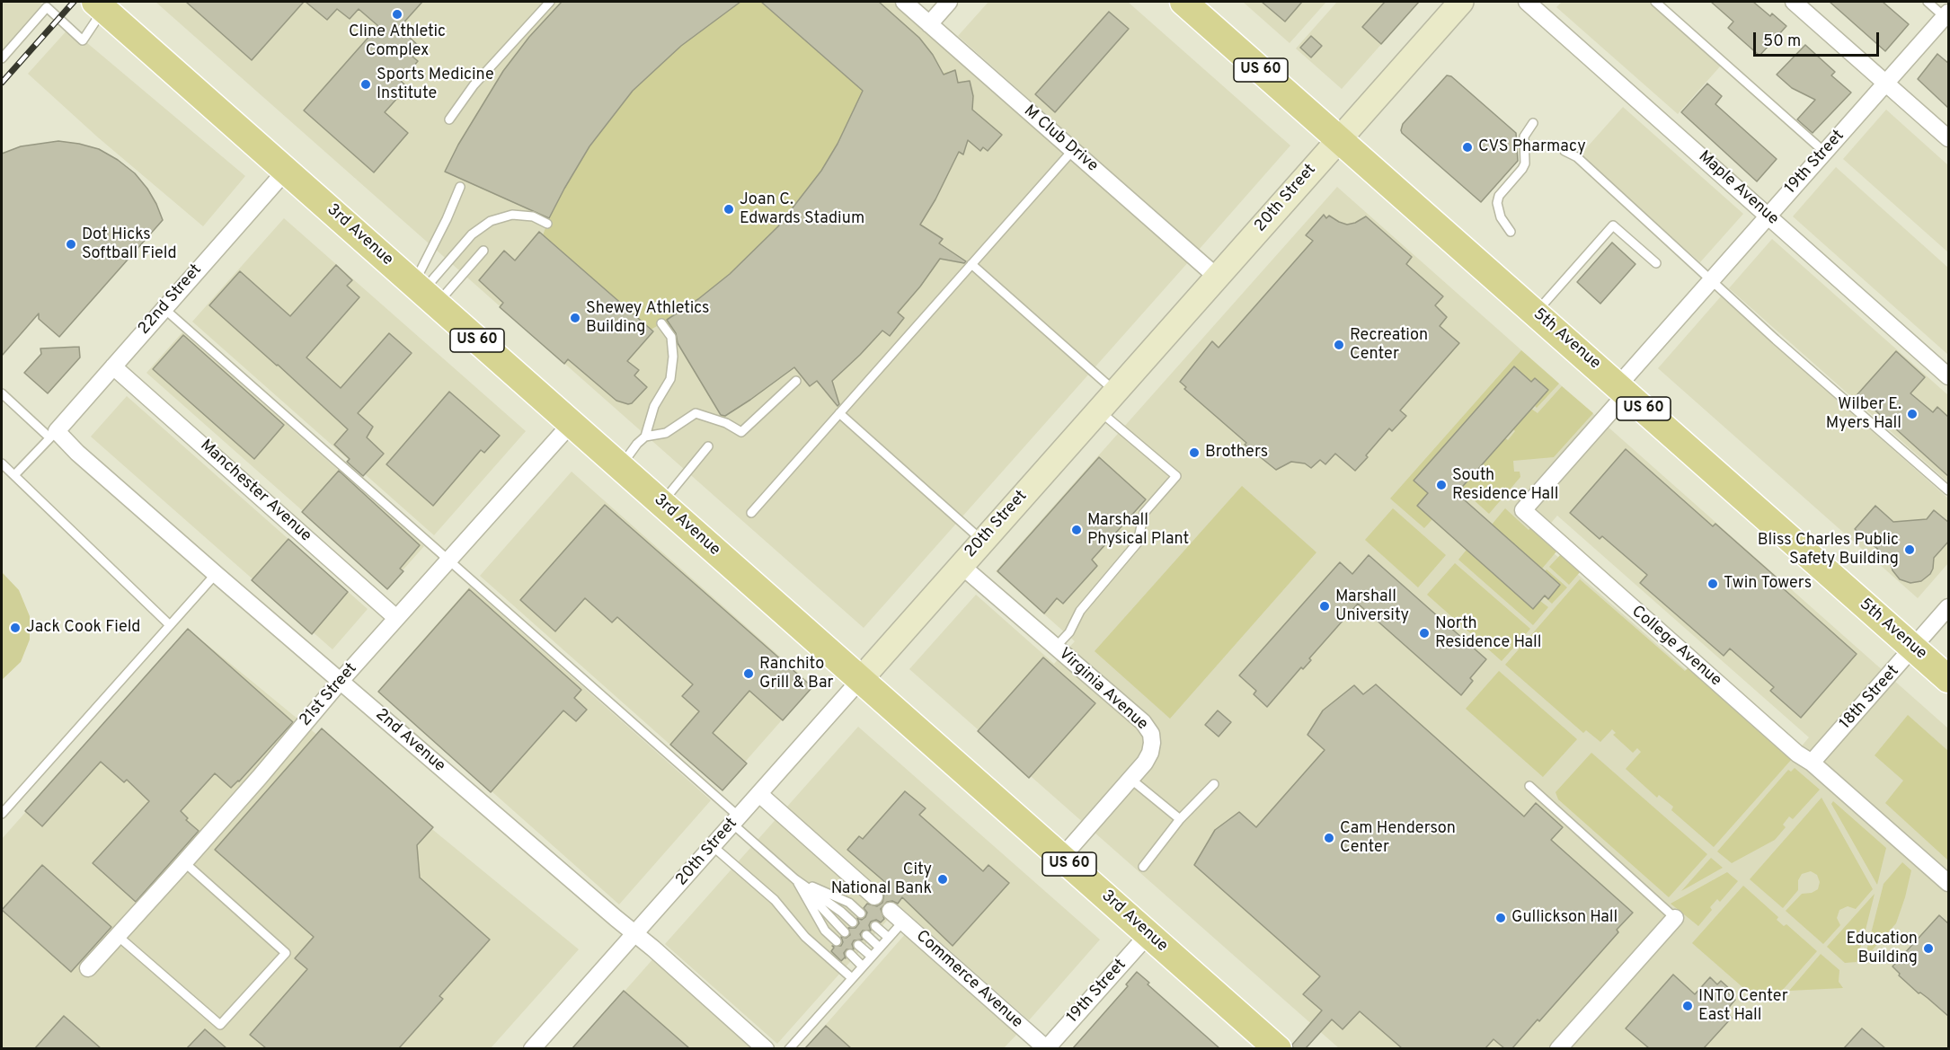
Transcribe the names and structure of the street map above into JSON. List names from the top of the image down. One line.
{"streets":{"main road":["US 60","20th Street","3rd Avenue","5th Avenue"],"street":["M Club Drive","19th Street","Maple Avenue","22nd Street","Manchester Avenue","College Avenue","Virginia Avenue","21st Street","18th Street","2nd Avenue","Commerce Avenue"]},"crossings":[["M Club Drive","20th Street"],["19th Street","Maple Avenue"],["19th Street","3rd Avenue"],["19th Street","5th Avenue"],["19th Street","College Avenue"],["19th Street","Commerce Avenue"],["20th Street","3rd Avenue"],["20th Street","5th Avenue"],["20th Street","Virginia Avenue"],["20th Street","2nd Avenue"],["3rd Avenue","22nd Street"],["3rd Avenue","Virginia Avenue"],["3rd Avenue","21st Street"],["22nd Street","Manchester Avenue"],["22nd Street","2nd Avenue"],["5th Avenue","College Avenue"],["5th Avenue","18th Street"],["Manchester Avenue","21st Street"],["College Avenue","18th Street"],["21st Street","2nd Avenue"]],"places":["Cline Athletic Complex","Sports Medicine Institute","CVS Pharmacy","Joan C. Edwards Stadium","Dot Hicks Softball Field","Shewey Athletics Building","Recreation Center","Wilber E. Myers Hall","Brothers","South Residence Hall","Marshall Physical Plant","Bliss Charles Public Safety Building","Twin Towers","Marshall University","Jack Cook Field","North Residence Hall","Ranchito Grill & Bar","Cam Henderson Center","City National Bank","Gullickson Hall","Education Building","INTO Center East Hall"],"scale_bar":"50 m"}
